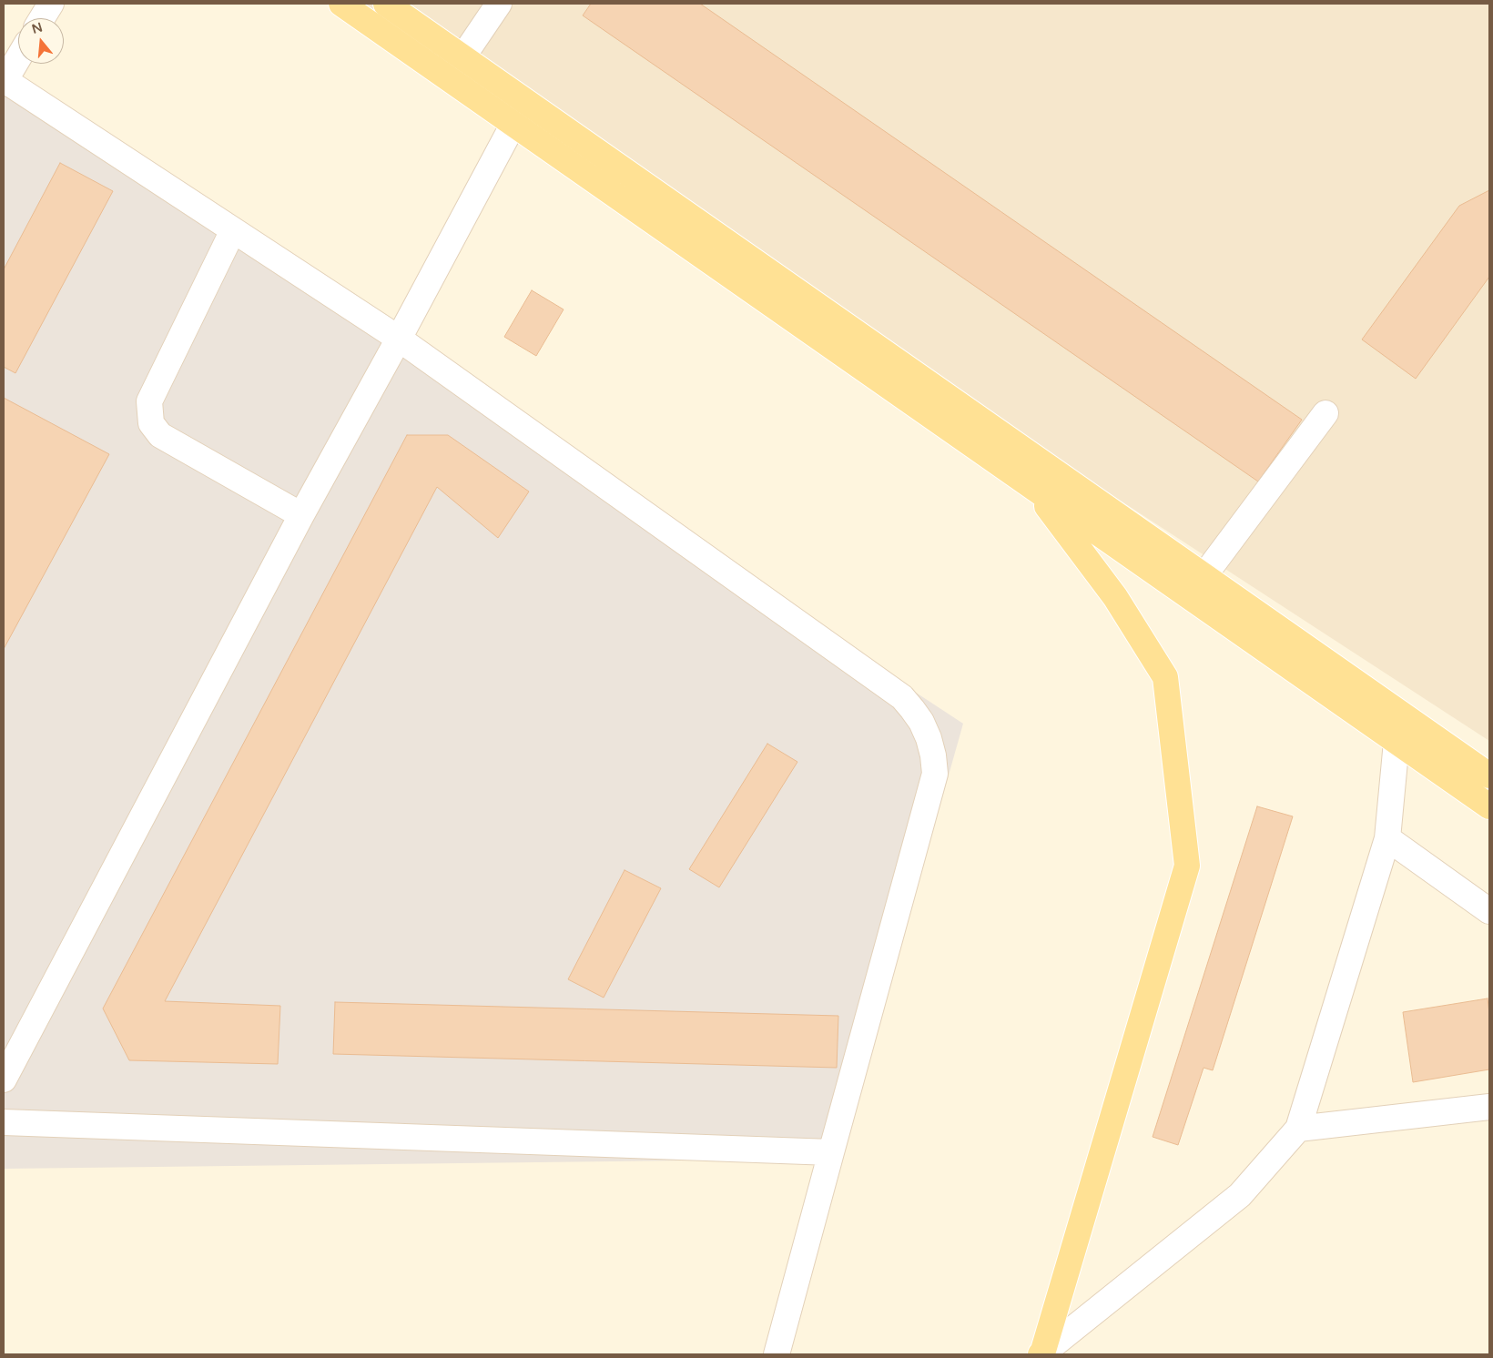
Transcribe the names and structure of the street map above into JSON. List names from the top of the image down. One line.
{"north":"top"}
